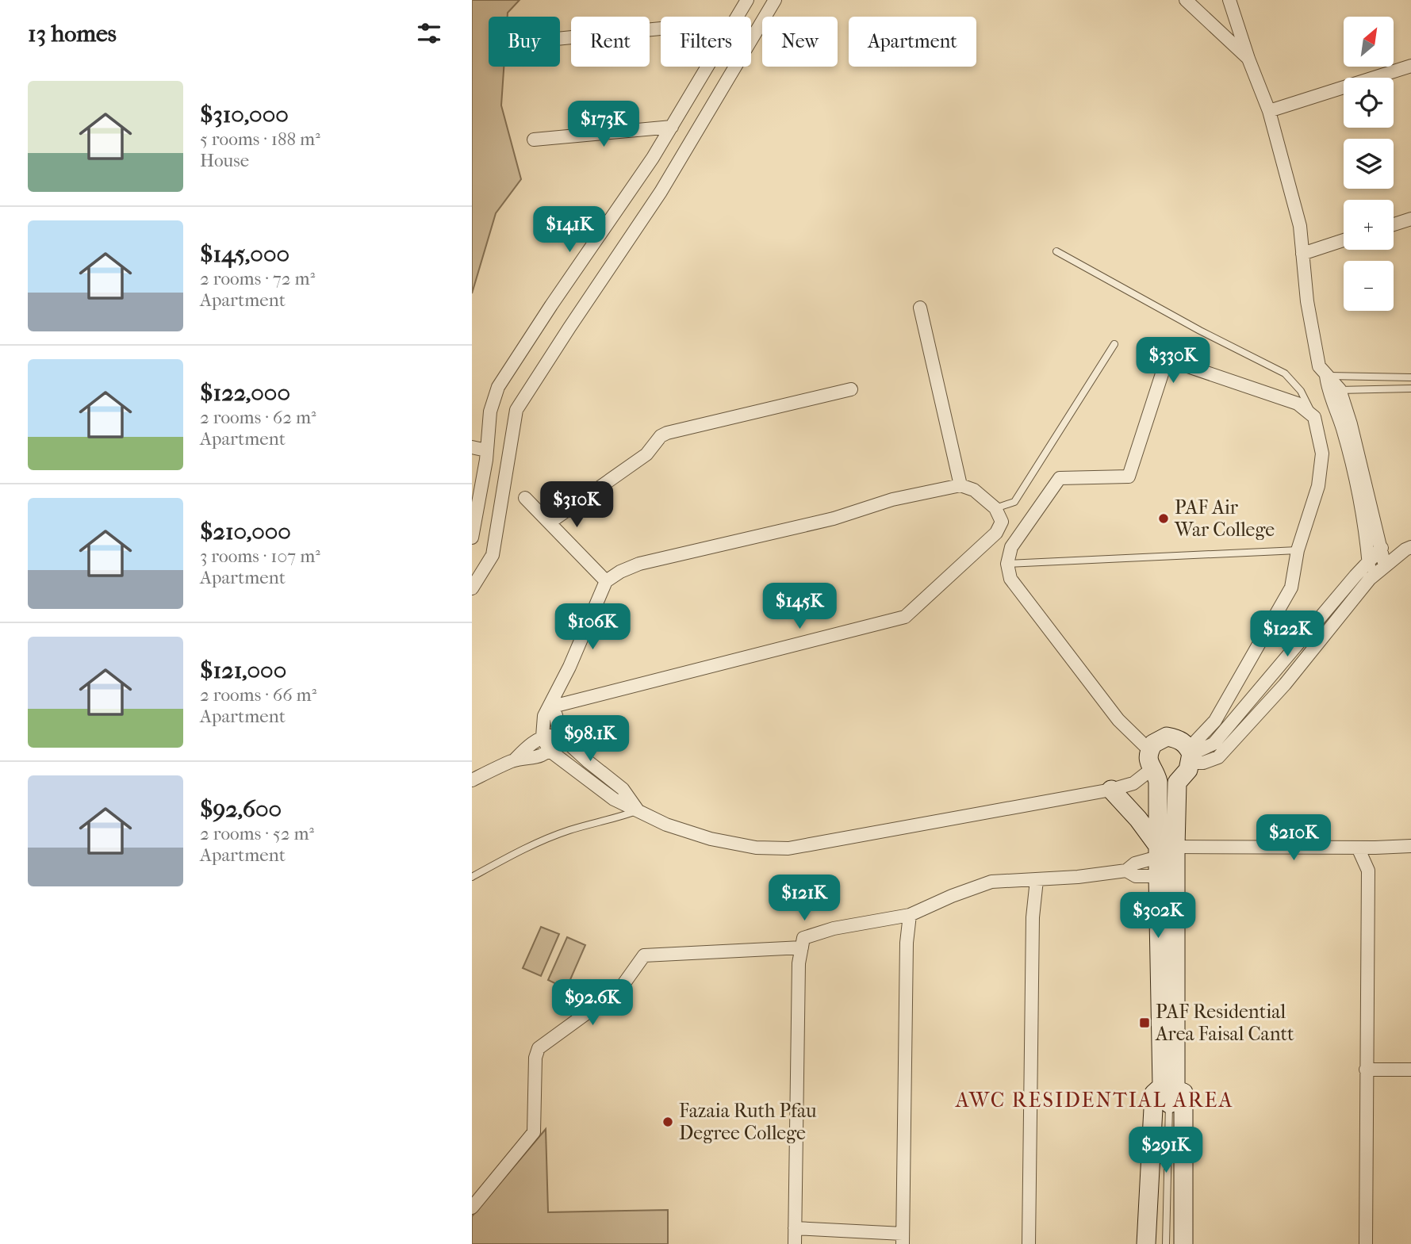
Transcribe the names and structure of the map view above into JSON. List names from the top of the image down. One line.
{"districts":["AWC RESIDENTIAL AREA"],"places":{"other":["PAF Air War College","Fazaia Ruth Pfau Degree College"],"transit":["PAF Residential Area Faisal Cantt"]},"north":"top right","page":{"heading":"13 homes","map_buttons":["+","−"],"chip":["Buy","Rent","Filters","New","Apartment"],"list":[{"name":"$310,000","note":"5 rooms · 188 m² · House"},{"name":"$145,000","note":"2 rooms · 72 m² · Apartment"},{"name":"$122,000","note":"2 rooms · 62 m² · Apartment"},{"name":"$210,000","note":"3 rooms · 107 m² · Apartment"},{"name":"$121,000","note":"2 rooms · 66 m² · Apartment"},{"name":"$92,600","note":"2 rooms · 52 m² · Apartment"}],"price":["$173K","$141K","$330K","$310K","$145K","$106K","$122K","$98.1K","$210K","$121K","$302K","$92.6K","$291K"]}}
